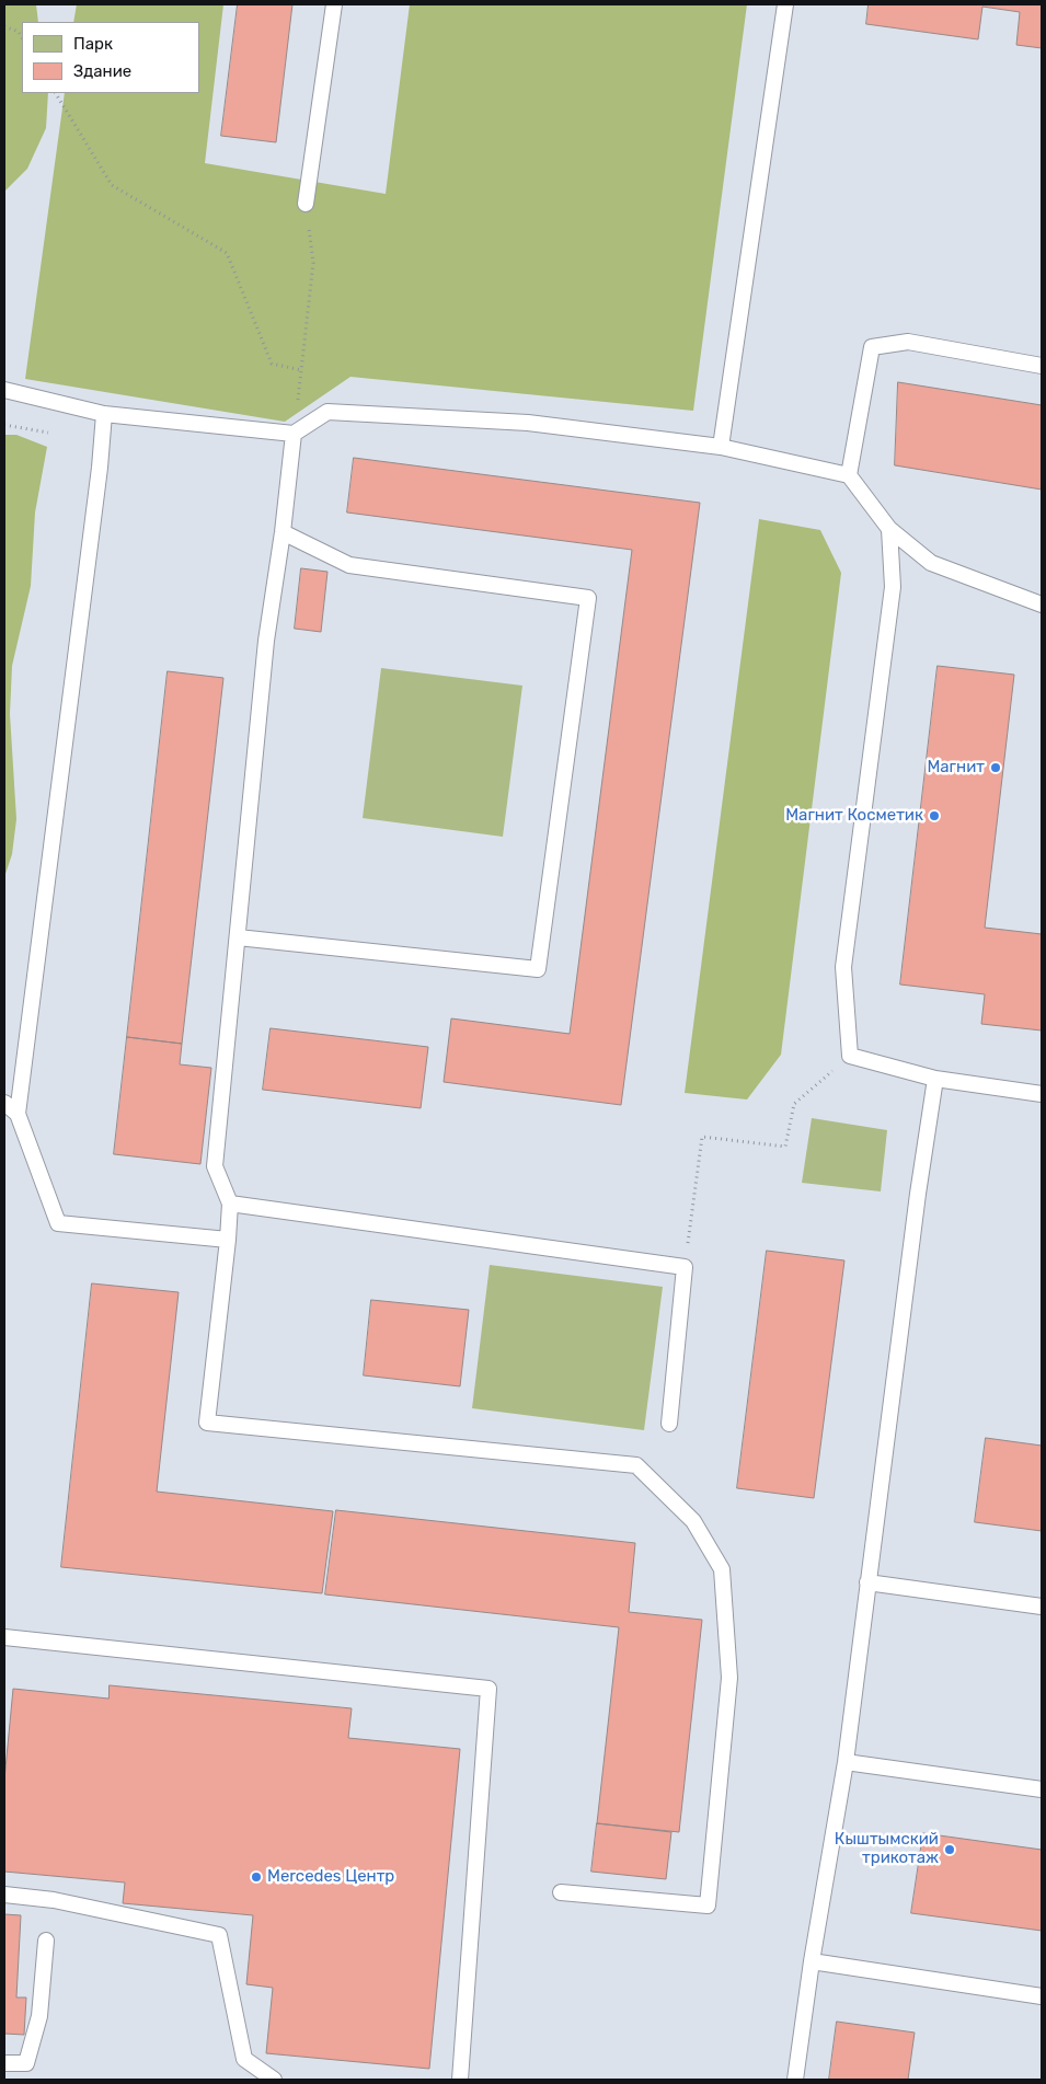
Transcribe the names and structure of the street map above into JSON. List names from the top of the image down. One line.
{"places":["Магнит","Магнит Косметик","Кыштымский трикотаж","Mercedes Центр"],"legend":["Парк","Здание"]}
